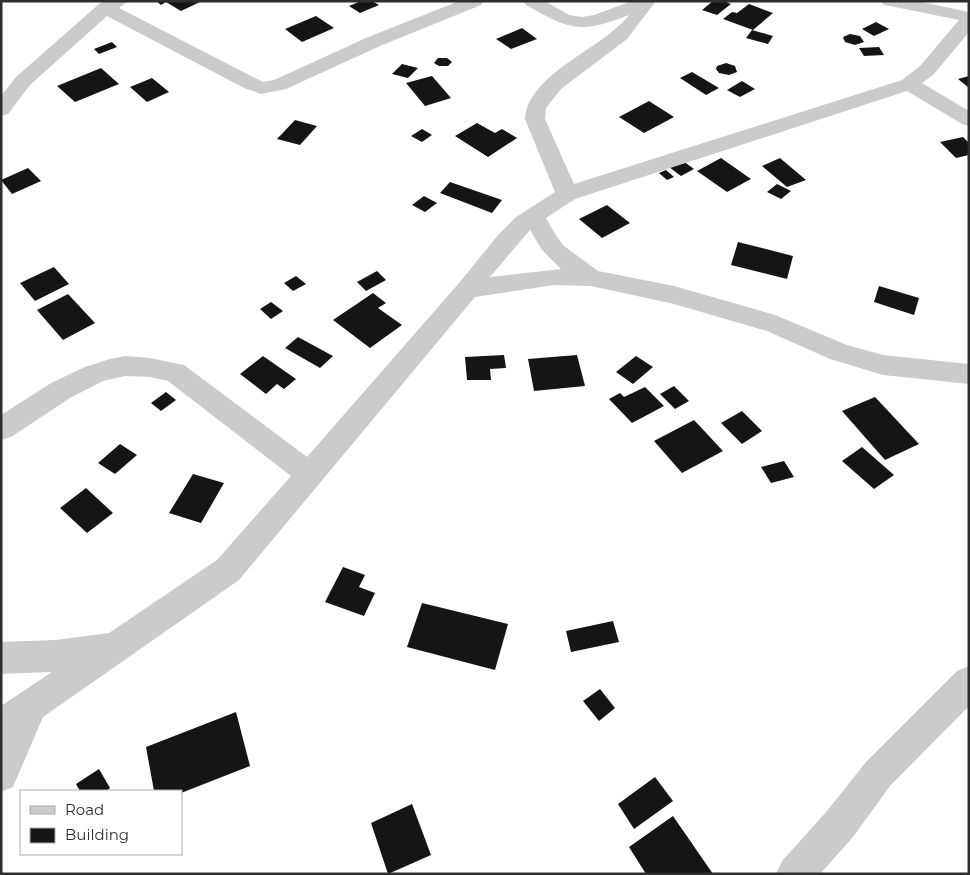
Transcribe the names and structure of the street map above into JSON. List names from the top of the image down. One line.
{"legend":["Road","Building"]}
